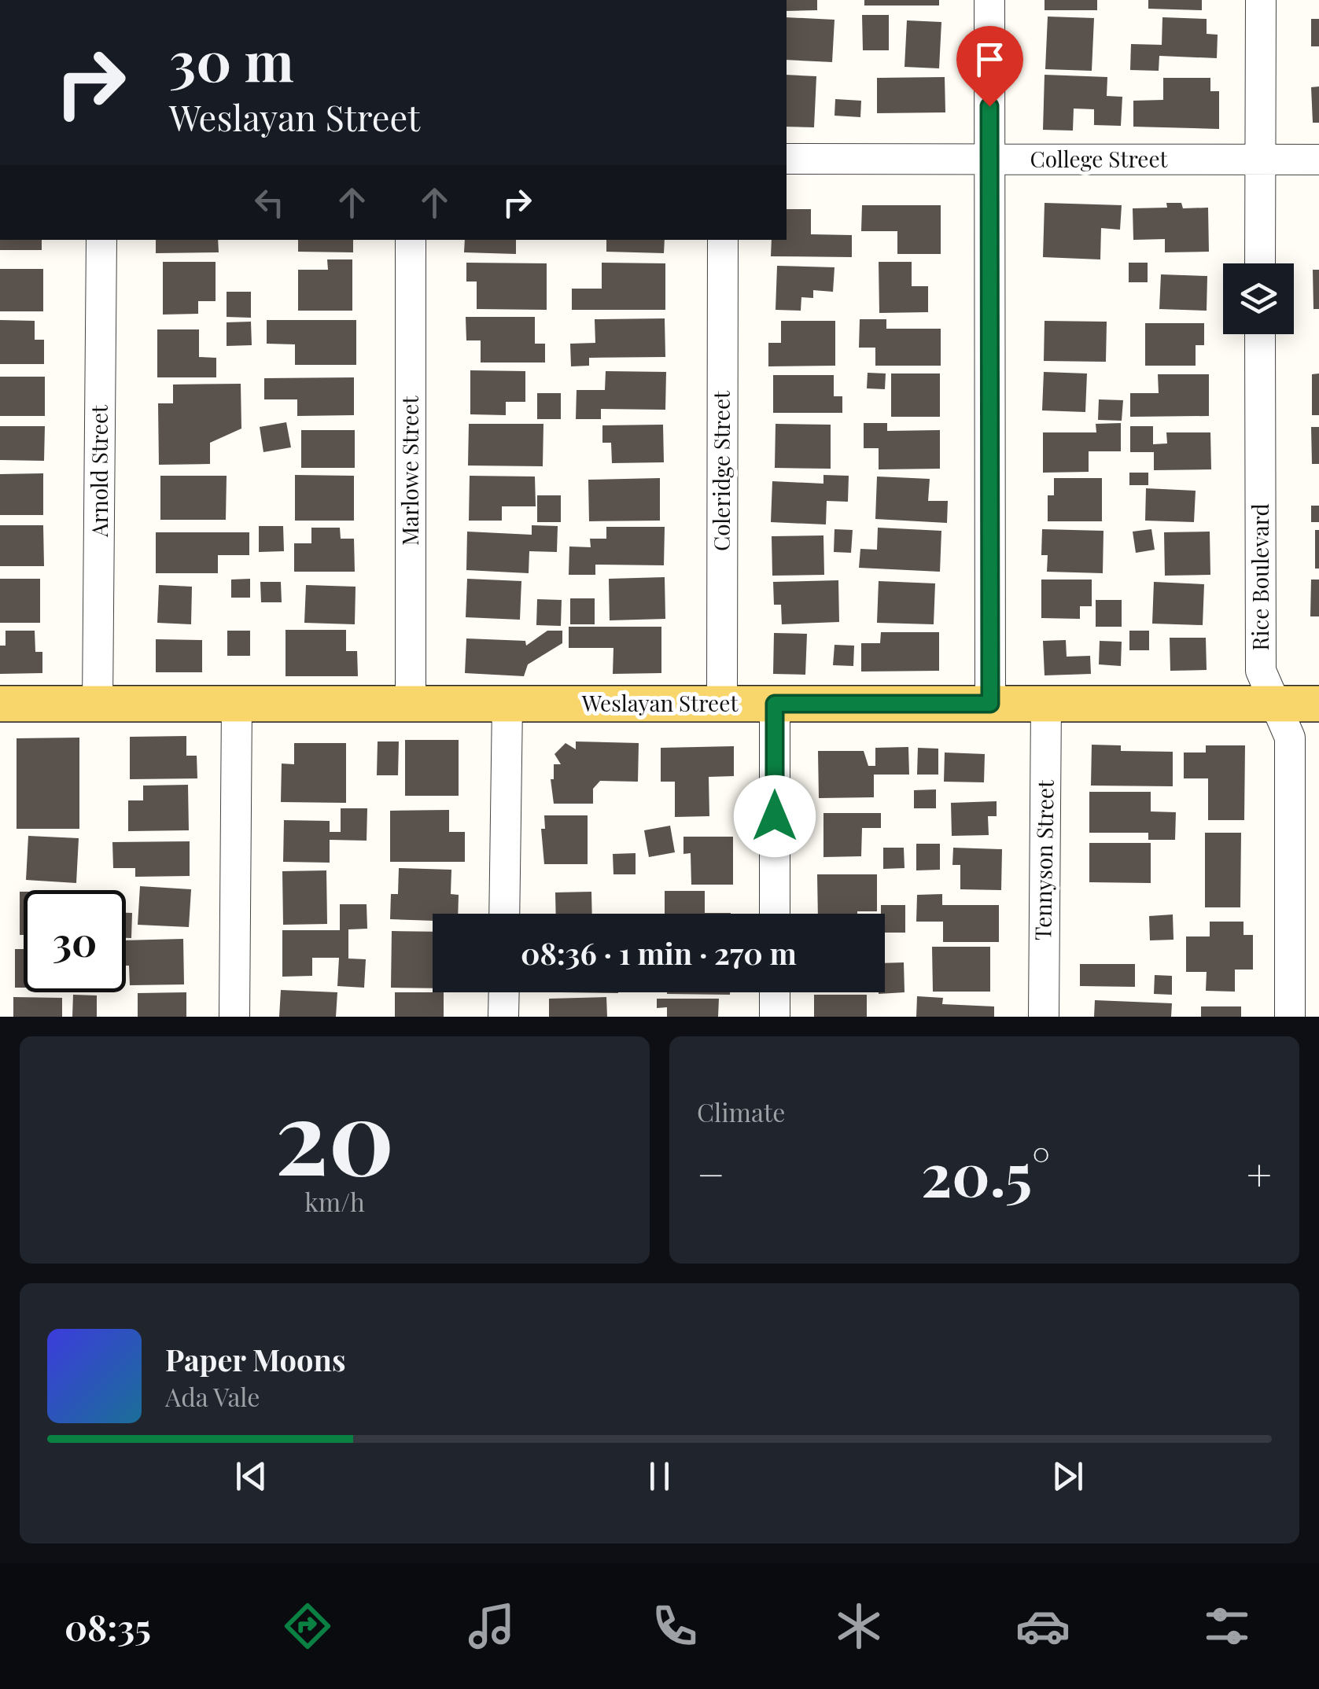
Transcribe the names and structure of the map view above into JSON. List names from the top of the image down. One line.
{"streets":{"main road":["Weslayan Street"],"street":["College Street","Arnold Street","Marlowe Street","Coleridge Street","Rice Boulevard","Tennyson Street"]},"crossings":[["Arnold Street","Weslayan Street"],["Marlowe Street","Weslayan Street"],["Coleridge Street","Weslayan Street"],["Rice Boulevard","Weslayan Street"],["Weslayan Street","Tennyson Street"]],"page":{"turn":["30 m","Weslayan Street"],"limit":"30","trip":"08:36 · 1 min · 270 m","tile":[["20","km/h"],"Climate"],"heat":["−","20.5°","+"],"song":["Paper Moons","Ada Vale"],"tabs":"08:35"}}
